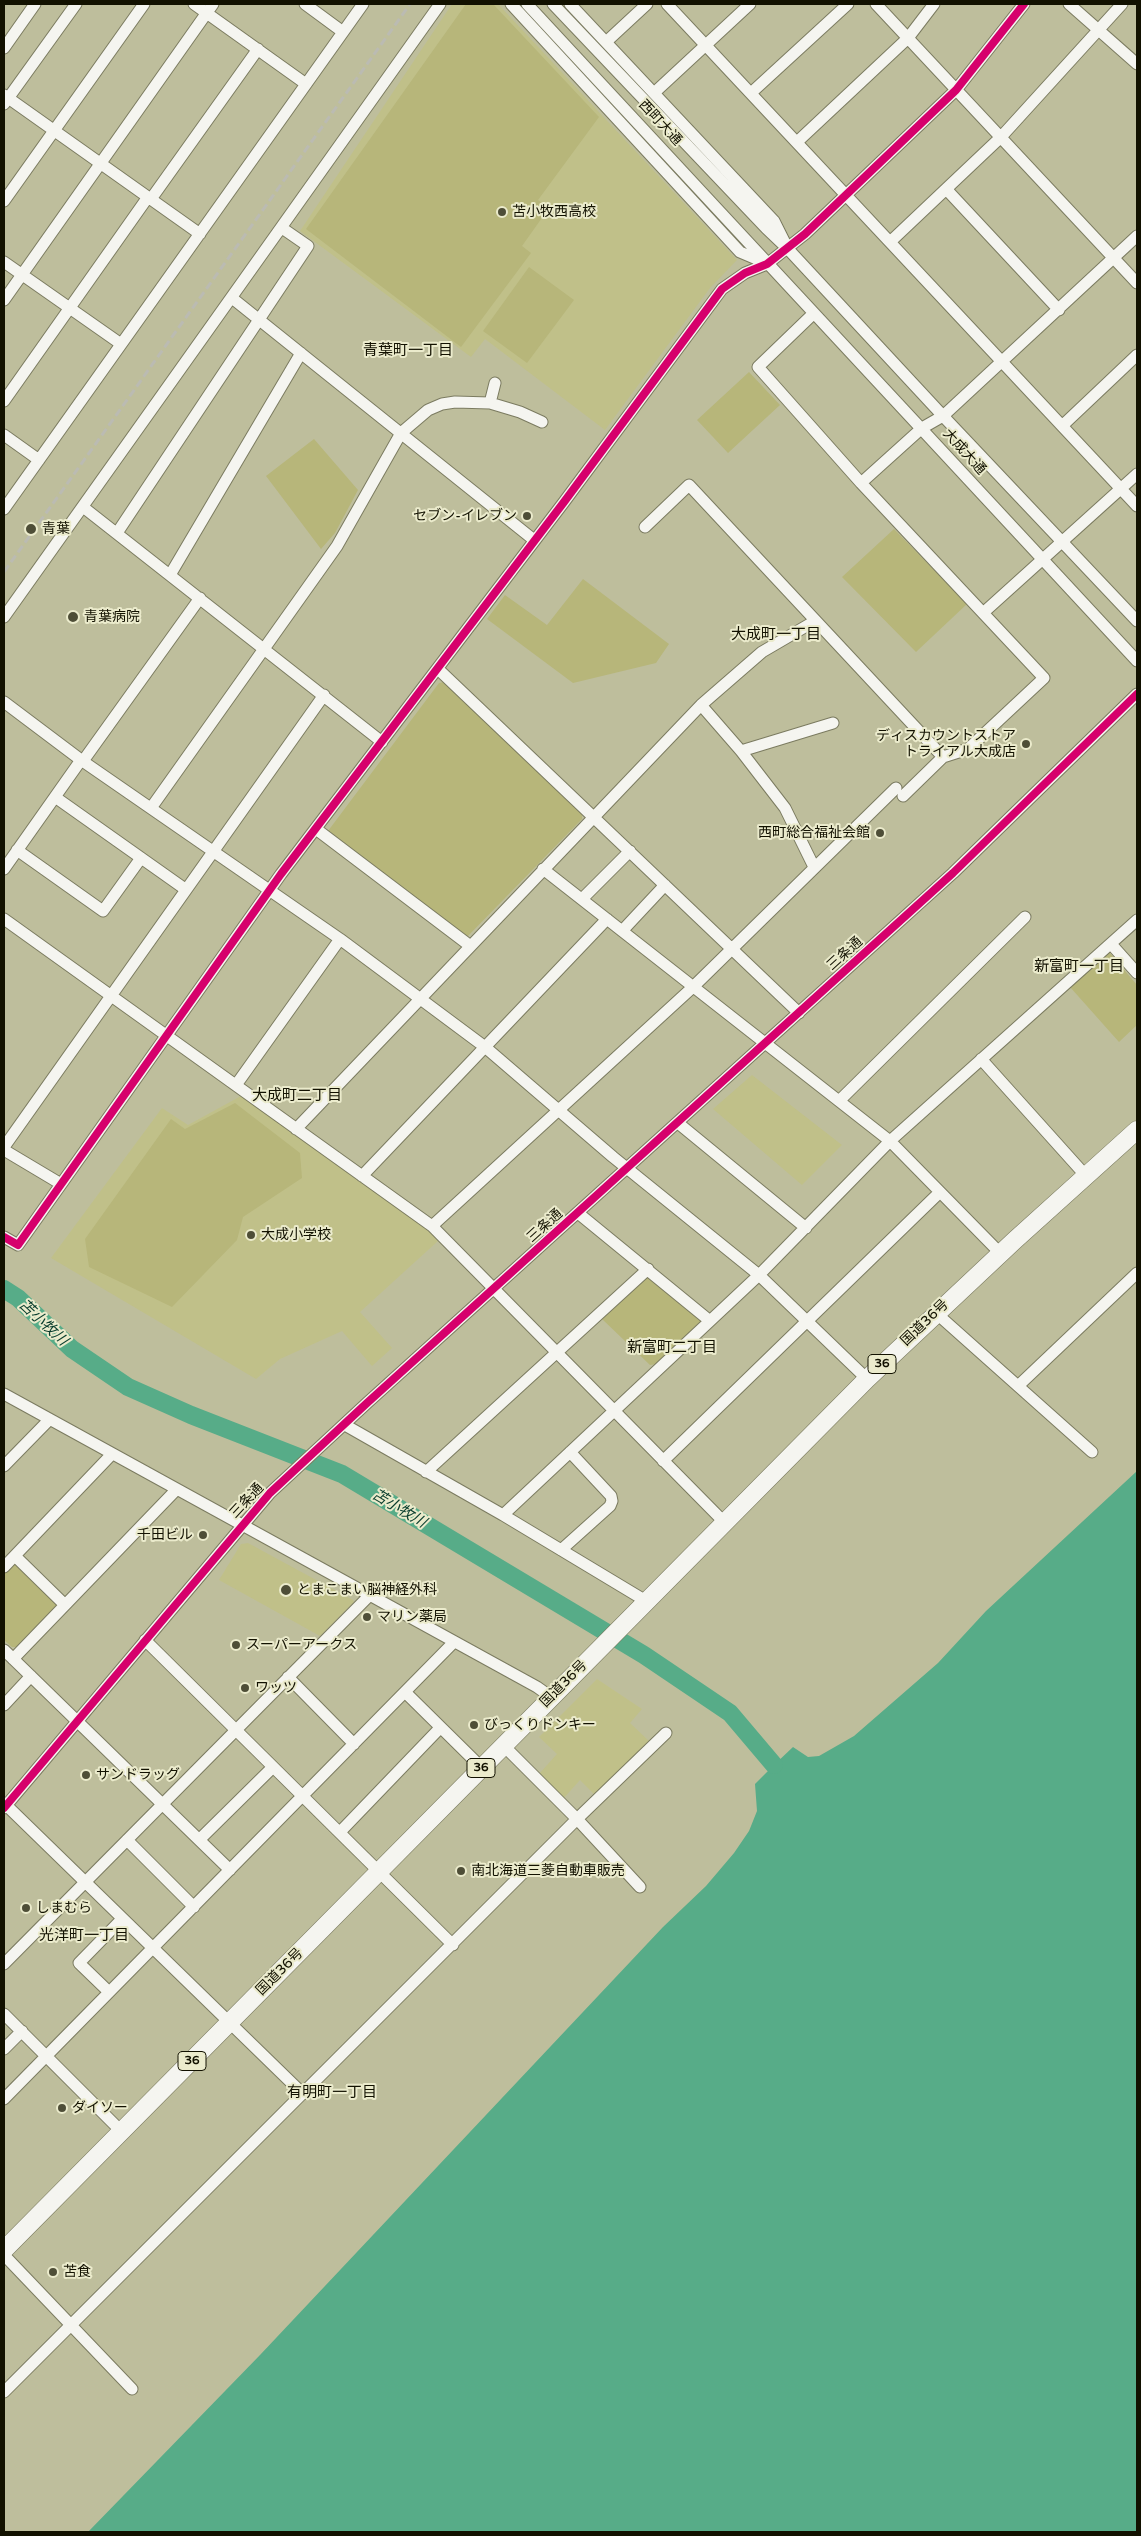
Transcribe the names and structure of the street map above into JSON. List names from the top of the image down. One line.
{"streets":{"highway":["国道36号","36"],"street":["西町大通","大成大通","三条通"]},"crossings":[["西町大通","大成大通"]],"districts":["青葉町一丁目","大成町一丁目","新富町一丁目","大成町二丁目","新富町二丁目","光洋町一丁目","有明町一丁目"],"water":["苫小牧川"],"places":["苫小牧西高校","セブン-イレブン","青葉","青葉病院","ディスカウントストア トライアル大成店","西町総合福祉会館","大成小学校","千田ビル","とまこまい脳神経外科","マリン薬局","スーパーアークス","ワッツ","びっくりドンキー","サンドラッグ","南北海道三菱自動車販売","しまむら","ダイソー","苫食"]}
